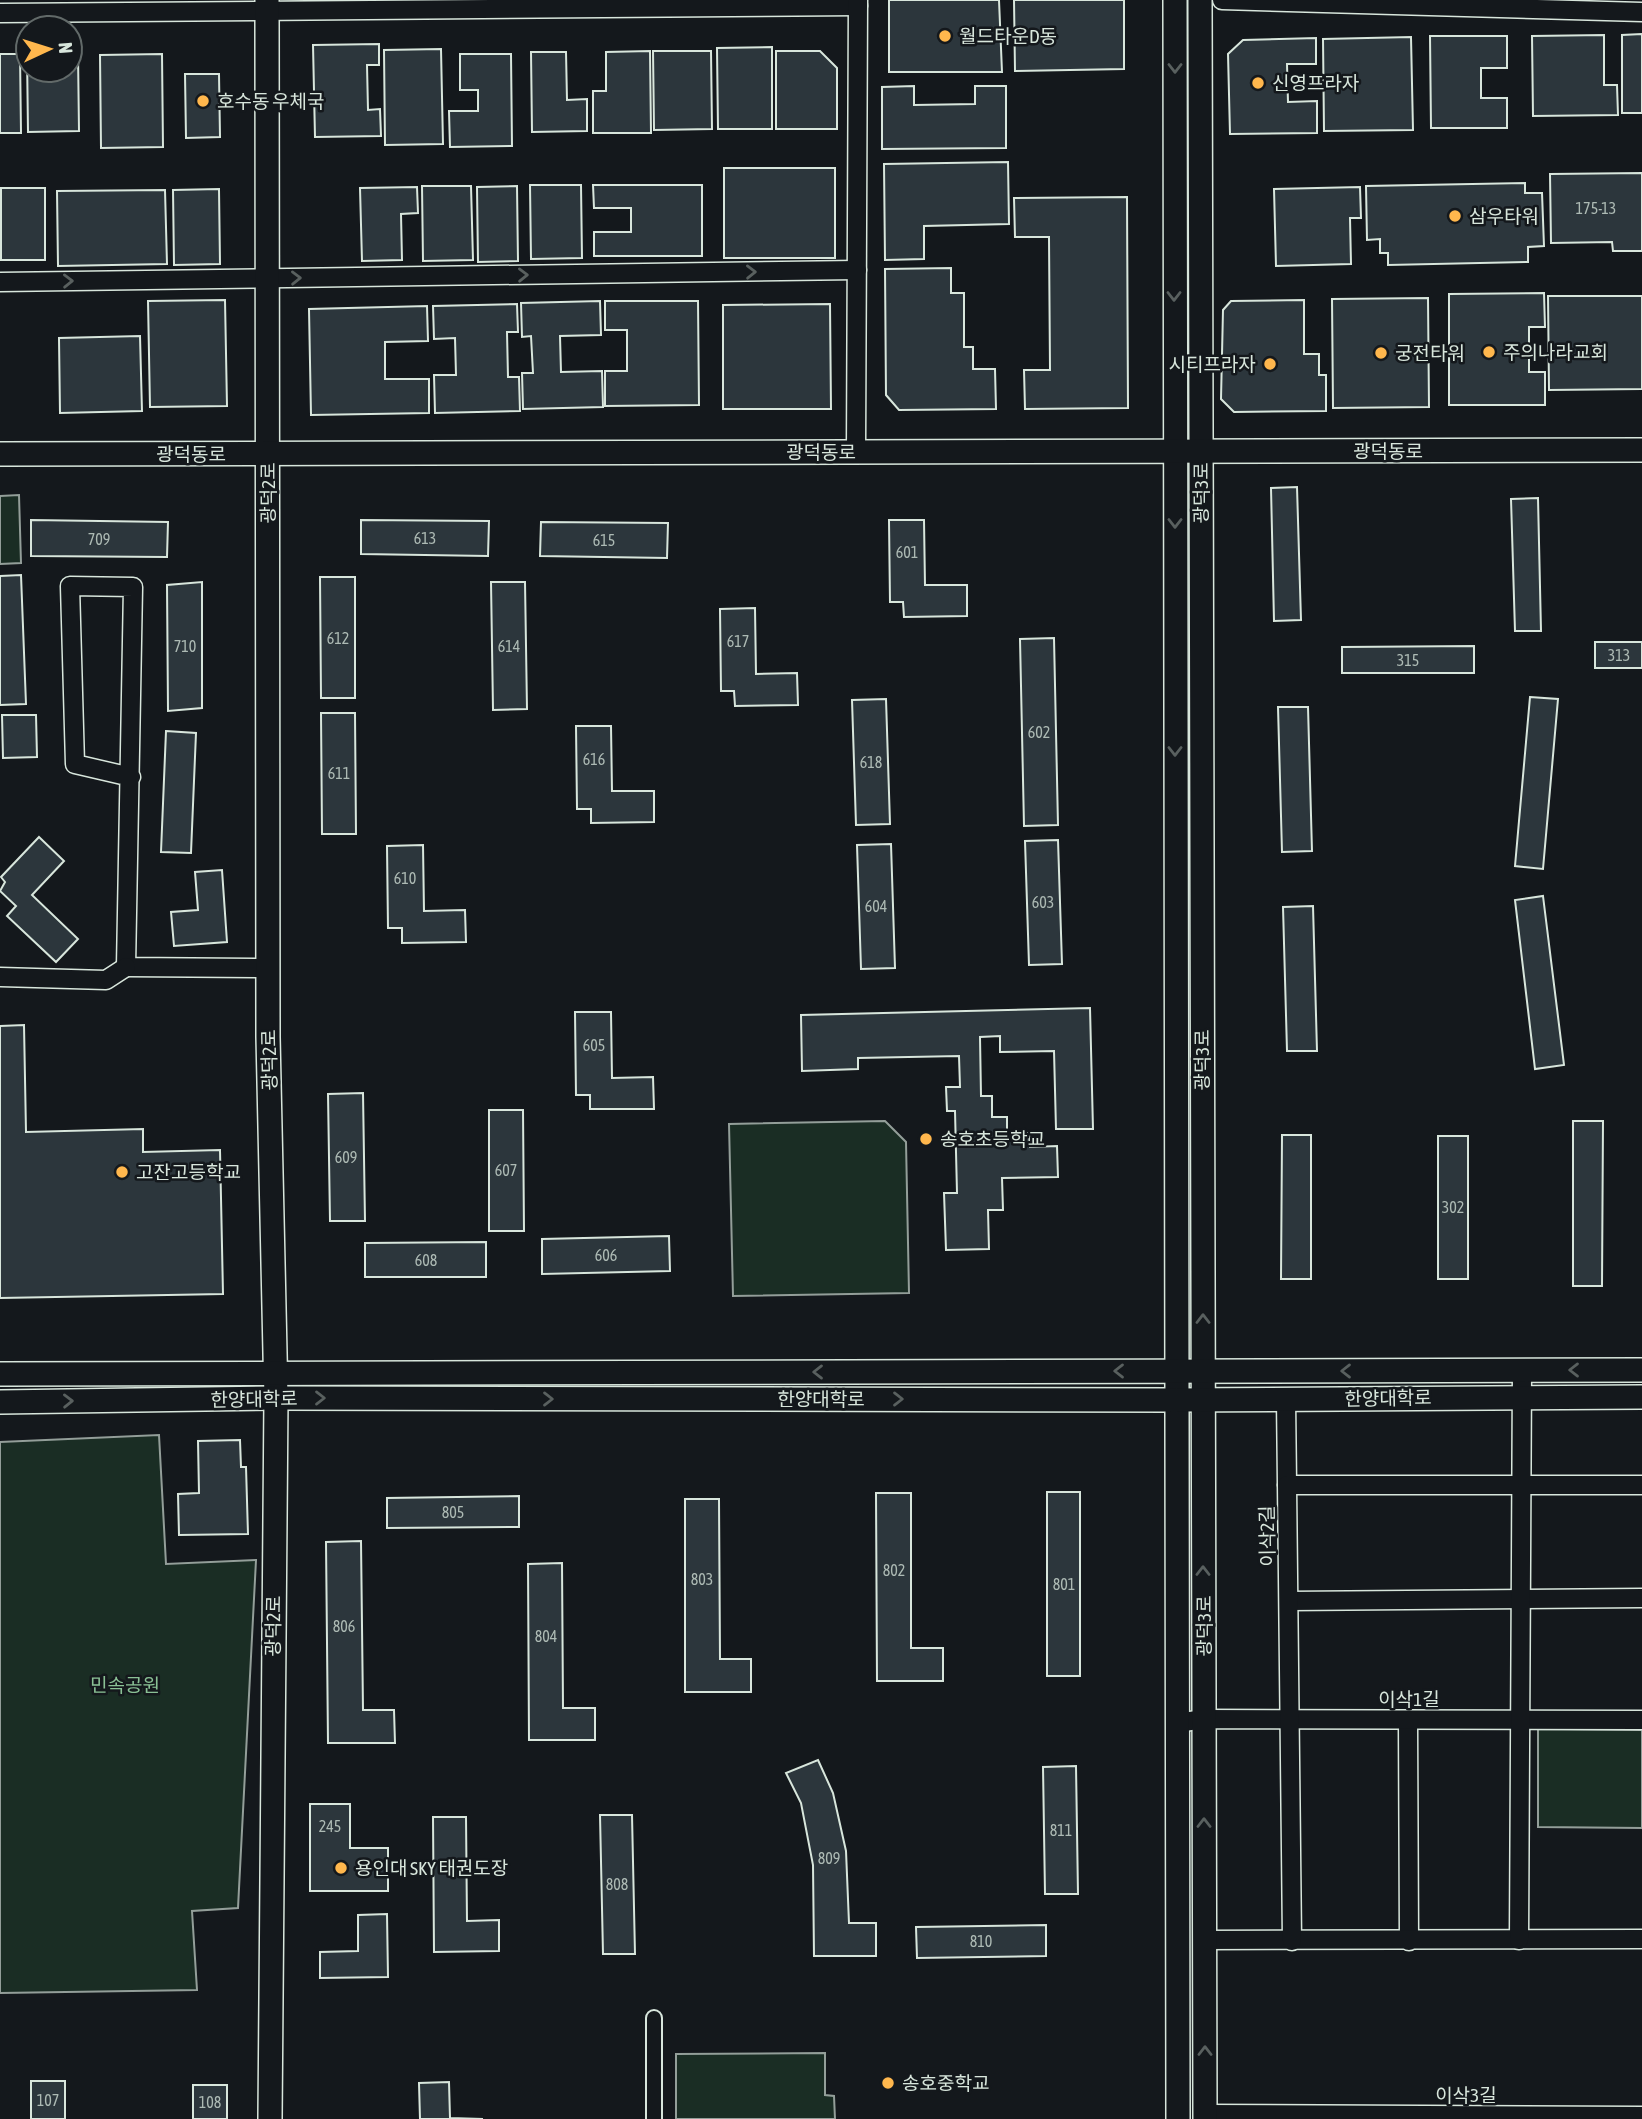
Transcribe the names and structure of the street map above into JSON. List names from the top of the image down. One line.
{"streets":{"street":["광덕동로","광덕2로","광덕3로","한양대학로","이삭2길","이삭1길","이삭3길"]},"crossings":[["광덕동로","광덕2로"],["광덕동로","광덕3로"],["광덕2로","한양대학로"],["광덕3로","한양대학로"],["광덕3로","이삭1길"],["광덕3로","이삭3길"],["이삭2길","이삭1길"]],"parks":["민속공원"],"places":["월드타운D동","신영프라자","호수동 우체국","삼우타워","주의나라교회","궁전타워","시티프라자","송호초등학교","고잔고등학교","용인대 SKY 태권도장","송호중학교"],"house_numbers":["175-13","613","709","615","601","612","617","710","614","313","315","602","616","618","611","610","603","604","605","609","607","302","606","608","805","802","803","801","806","804","245","811","809","808","810","107","108"],"north":"right"}
